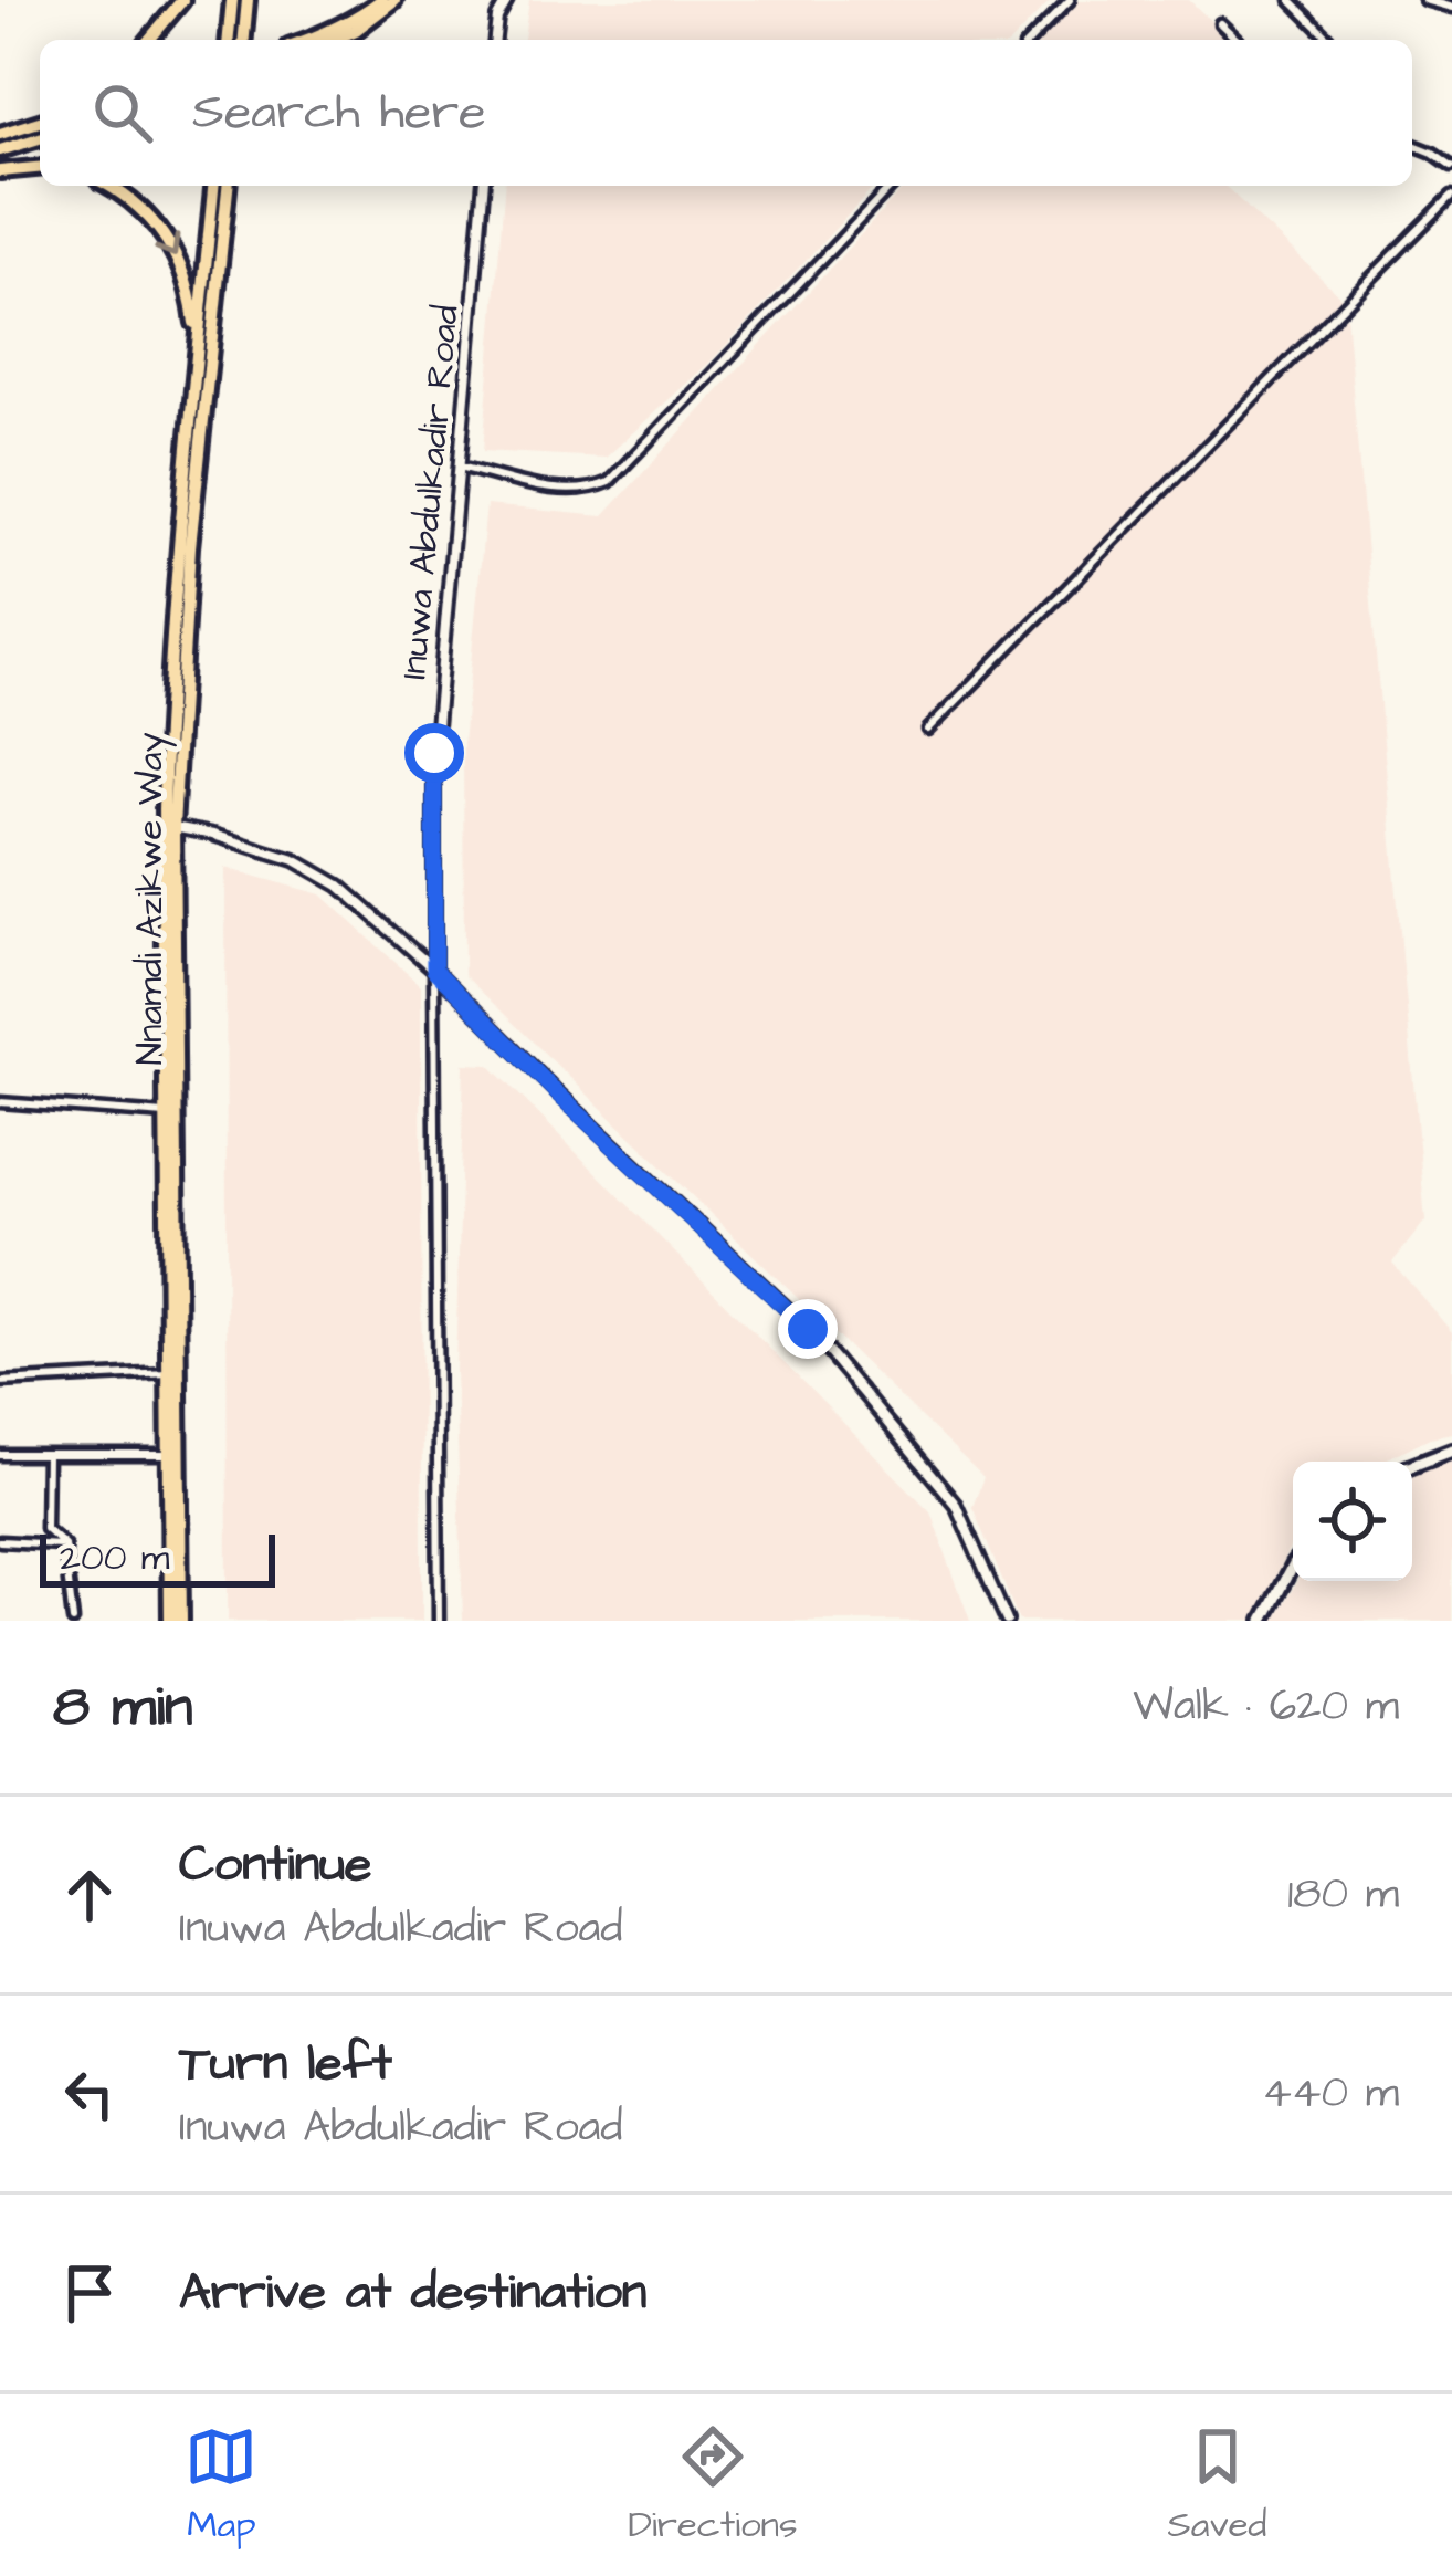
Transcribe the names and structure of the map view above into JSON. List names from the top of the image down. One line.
{"streets":{"highway":["Nnamdi Azikwe Way"],"street":["Inuwa Abdulkadir Road"]},"scale_bar":"200 m","page":{"search":"Search here","scale":"200 m","heading":["8 min","Walk · 620 m"],"list":[["Continue","Inuwa Abdulkadir Road","180 m"],["Turn left","Inuwa Abdulkadir Road","440 m"],"Arrive at destination"],"nav":["Map","Directions","Saved"]}}
